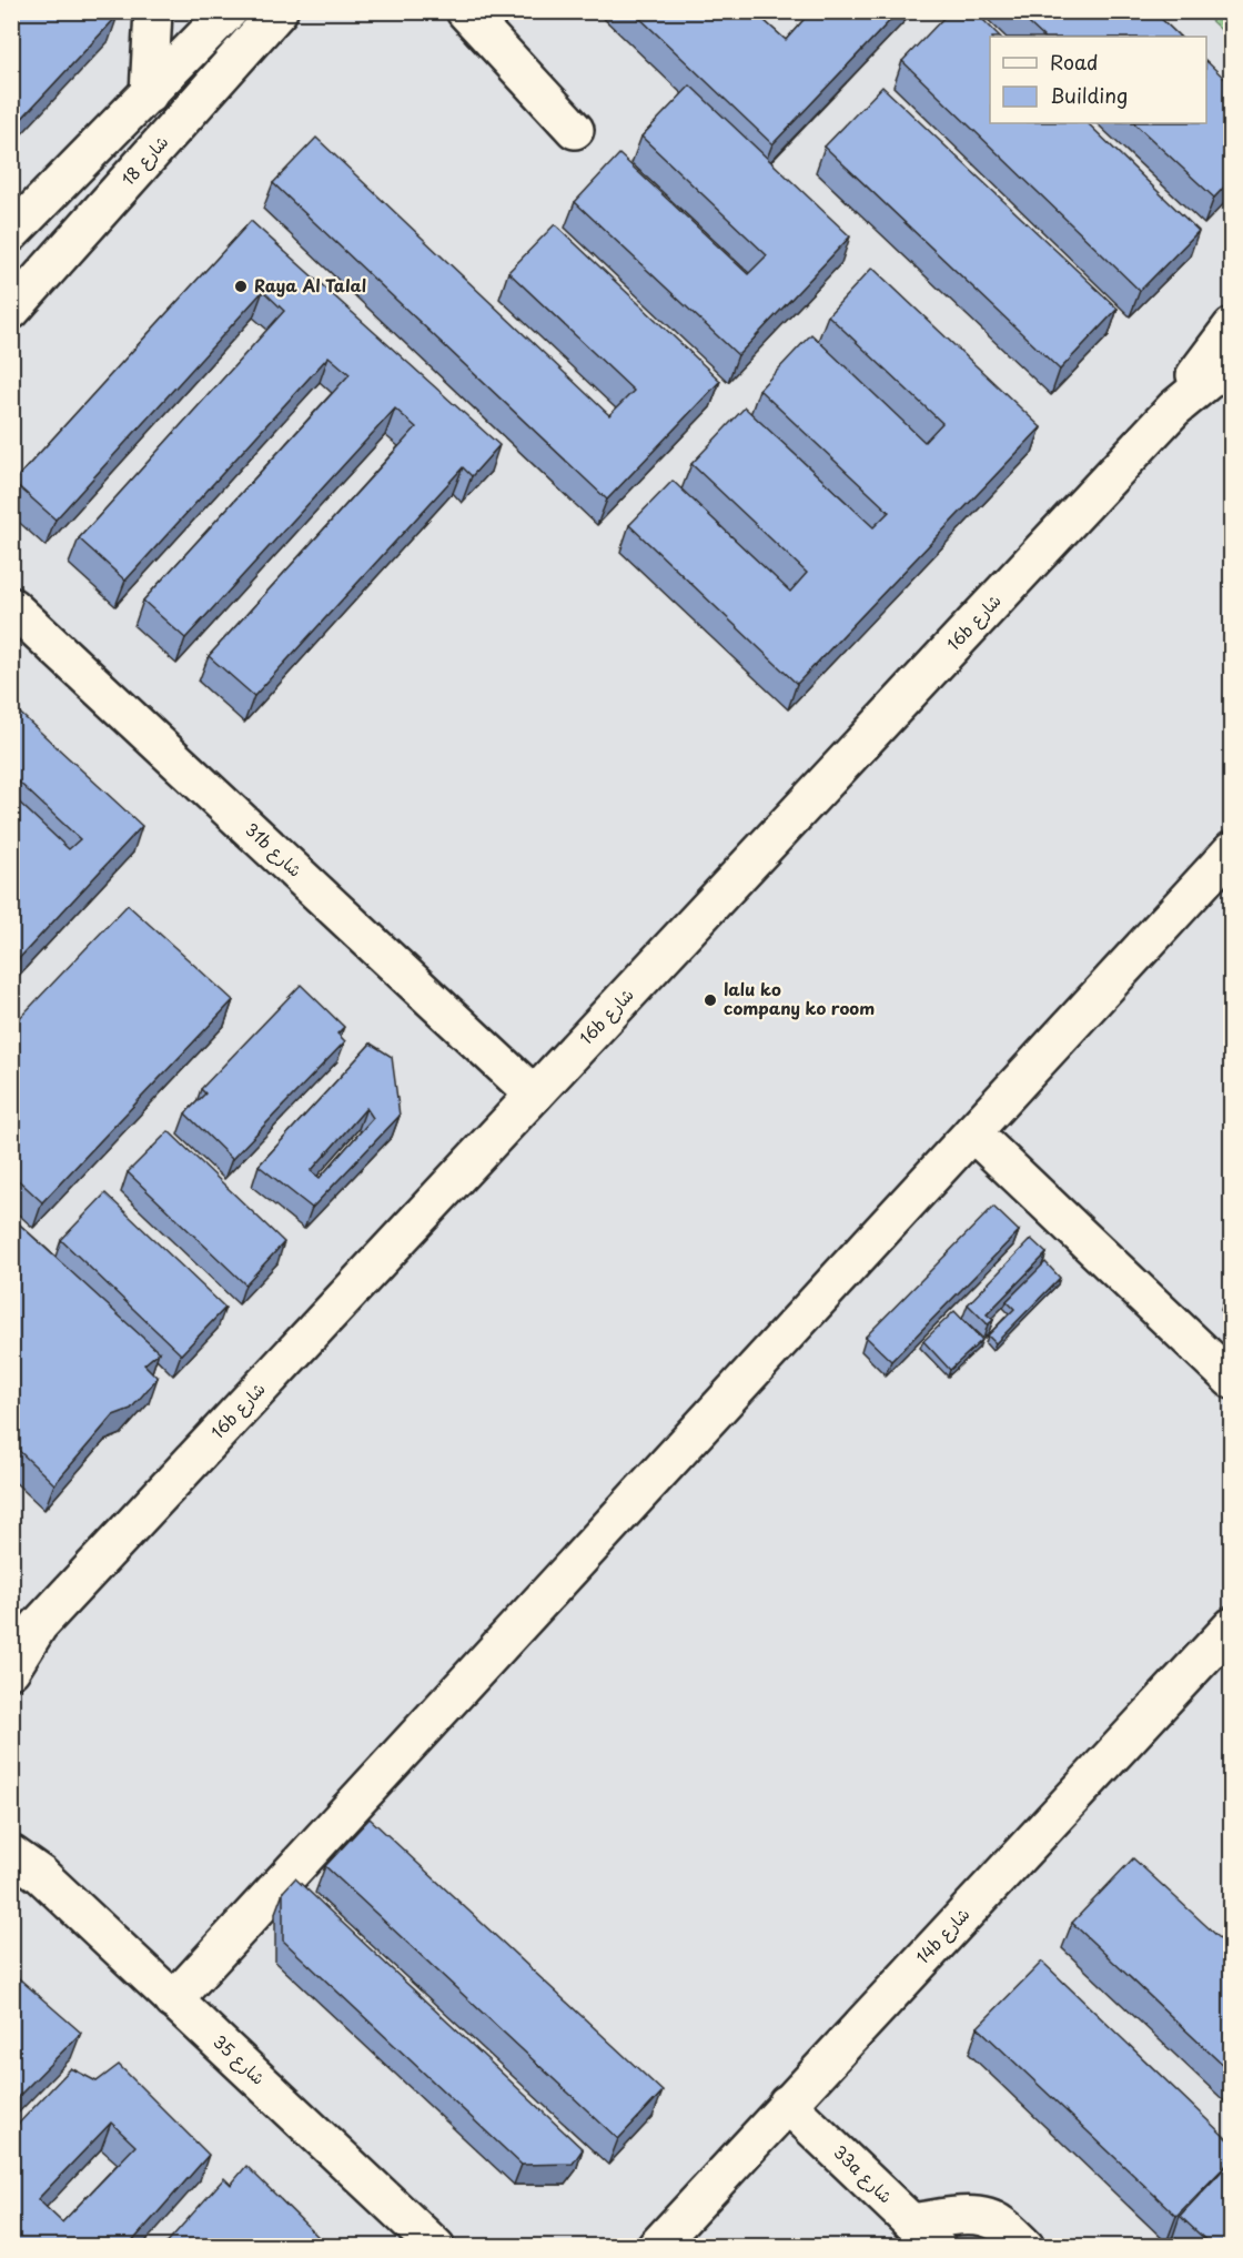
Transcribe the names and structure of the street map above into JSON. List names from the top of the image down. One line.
{"streets":{"street":["شارع 18","16b شارع","31b شارع","14b شارع","شارع 35","33a شارع"]},"crossings":[["16b شارع","31b شارع"],["14b شارع","33a شارع"]],"places":["Raya Al Talal","lalu ko company ko room"],"legend":["Road","Building"]}
